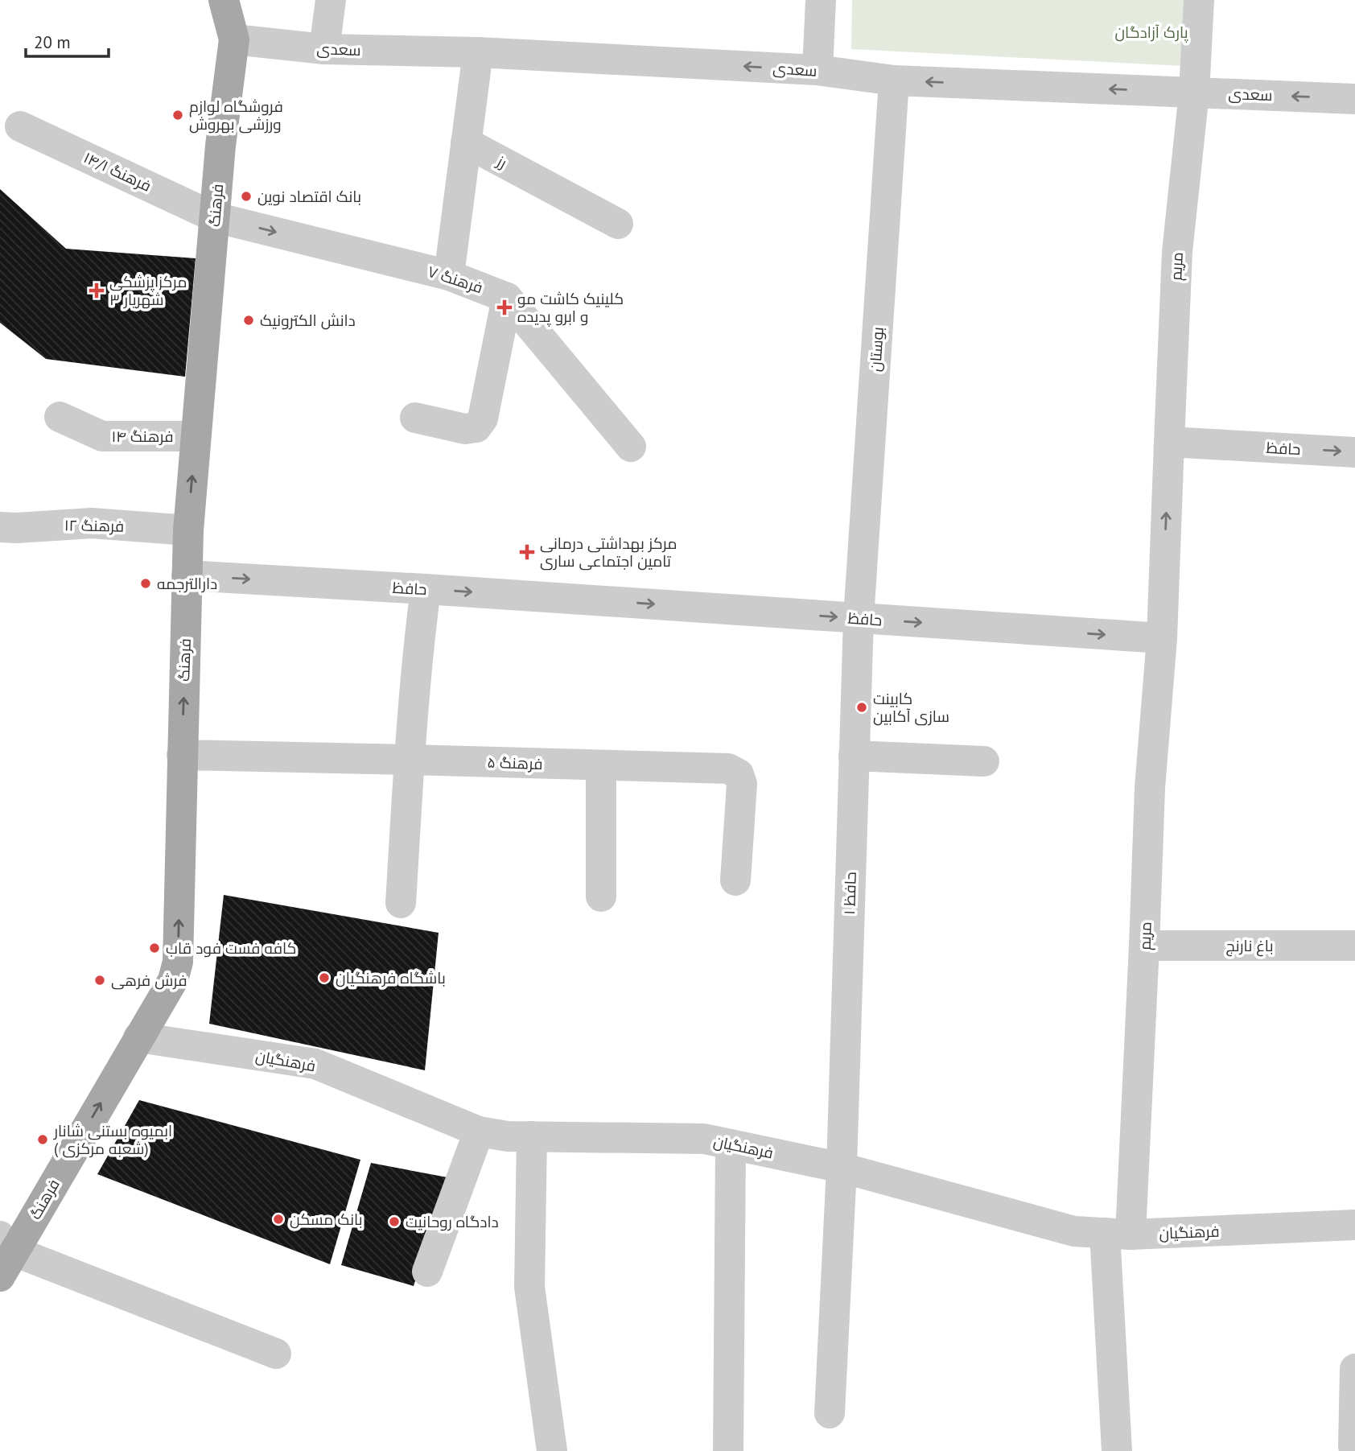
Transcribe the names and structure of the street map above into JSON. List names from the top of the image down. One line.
{"streets":{"main road":["فرهنگ"],"street":["سعدی","رز","فرهنگ ۱۴/۱","مریم","فرهنگ ۷","بوستان","فرهنگ ۱۴","حافظ","فرهنگ ١٢","فرهنگ ۵","حافظ ۱","باغ نارنج","فرهنگیان"]},"crossings":[["سعدی","فرهنگ"],["سعدی","مریم"],["سعدی","بوستان"],["فرهنگ ۱۴/۱","فرهنگ"],["فرهنگ ۱۴/۱","فرهنگ ۷"],["فرهنگ","فرهنگ ۷"],["فرهنگ","فرهنگ ۱۴"],["فرهنگ","حافظ"],["فرهنگ","فرهنگ ١٢"],["فرهنگ","فرهنگ ۵"],["فرهنگ","فرهنگیان"],["مریم","حافظ"],["مریم","باغ نارنج"],["مریم","فرهنگیان"],["بوستان","حافظ"],["بوستان","حافظ ۱"],["حافظ","حافظ ۱"],["حافظ ۱","فرهنگیان"]],"one_way":["سعدی","فرهنگ","فرهنگ ۷","حافظ"],"parks":["پارک آزادگان"],"places":{"other":["فروشگاه لوازم ورزشی بهروش","بانک اقتصاد نوین","دانش الکترونیک","دارالترجمه","کابینت سازی آکابین","کافه فست فود قاب","باشگاه فرهنگیان","فرش فرهی","ابمیوه بستنی شانار ( شعبه مرکزی)","بانک مسکن","دادگاه روحانیت"],"health":["مرکز پزشکی شهریار ۳","کلینیک کاشت مو و ابرو پدیده","مرکز بهداشتی درمانی تامین اجتماعی ساری"]},"scale_bar":"20 m"}
